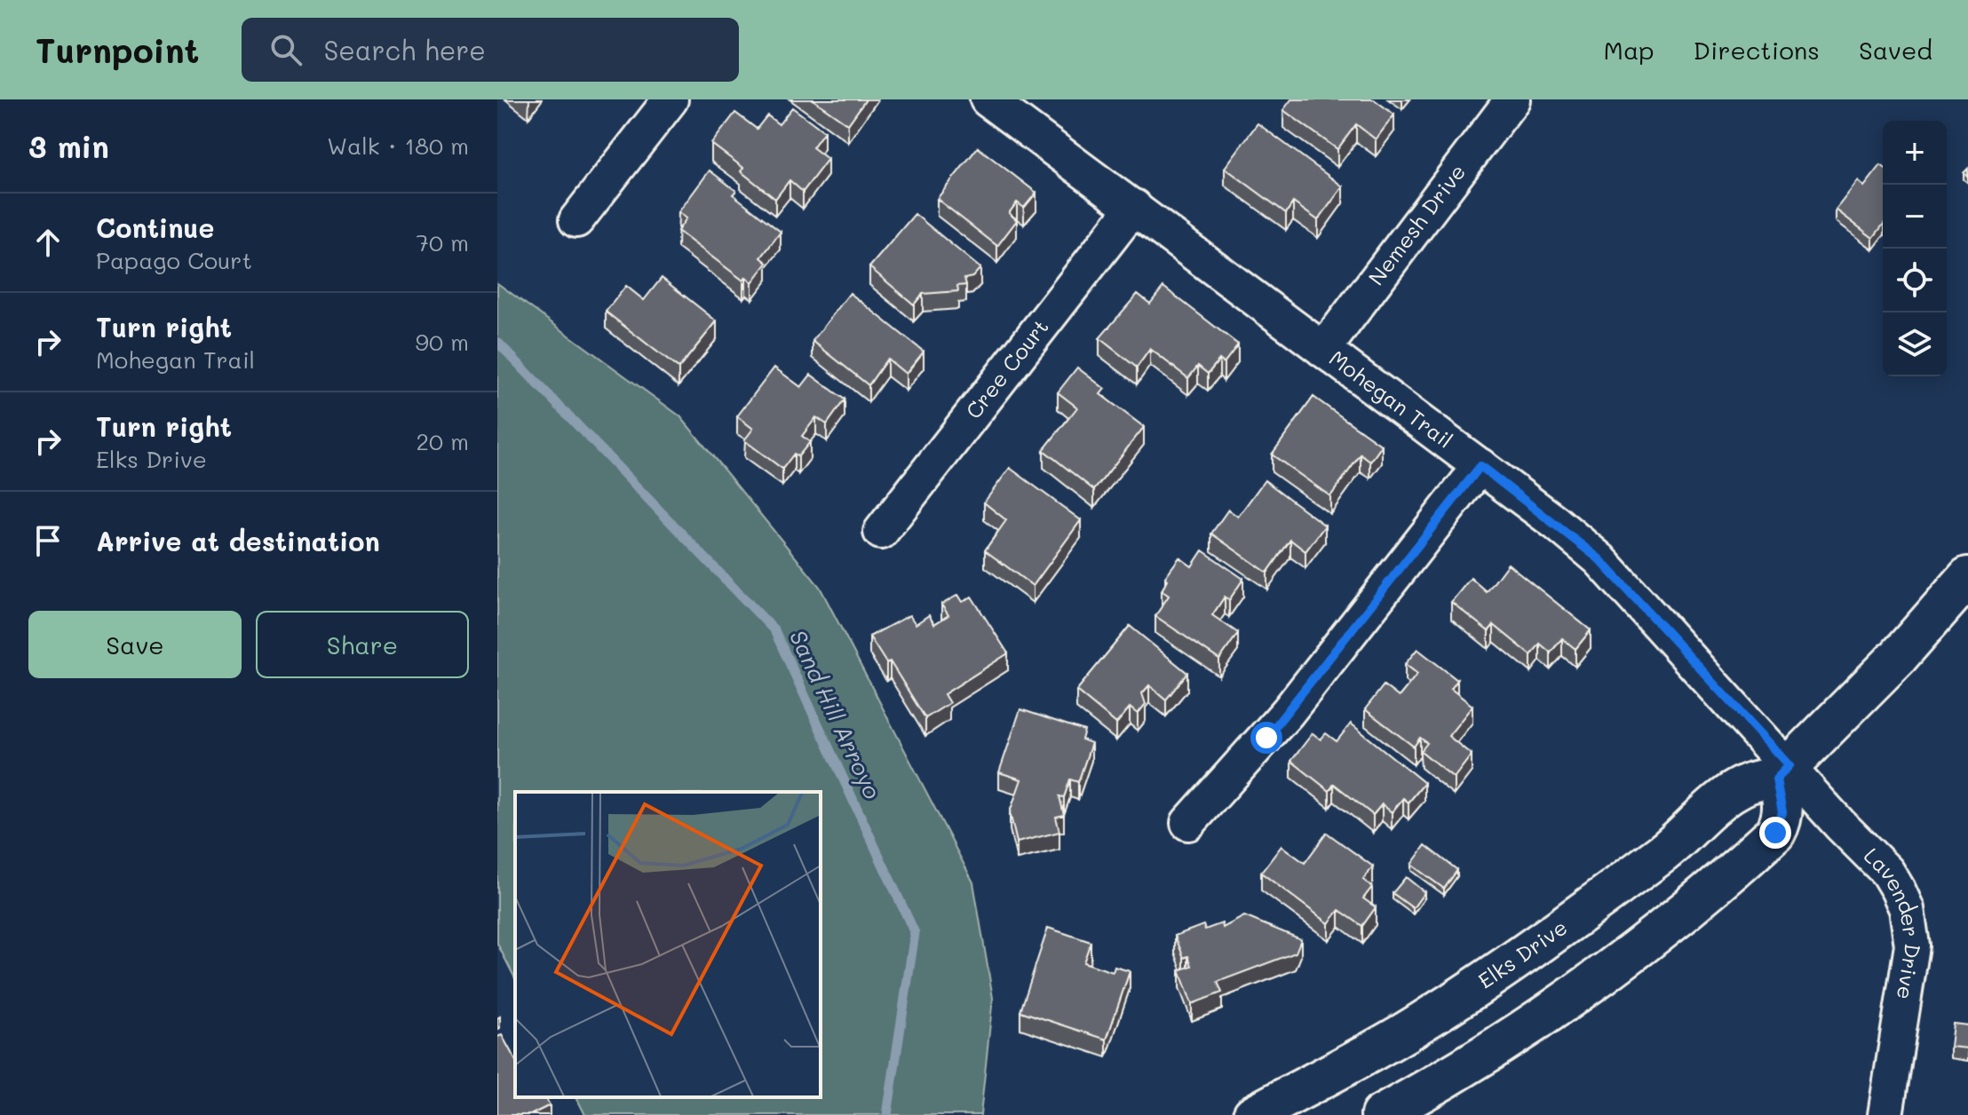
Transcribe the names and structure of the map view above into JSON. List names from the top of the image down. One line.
{"streets":{"main road":["Elks Drive"],"street":["Nemesh Drive","Cree Court","Mohegan Trail","Lavender Drive"]},"crossings":[["Nemesh Drive","Mohegan Trail"],["Cree Court","Mohegan Trail"],["Mohegan Trail","Lavender Drive"],["Mohegan Trail","Elks Drive"],["Lavender Drive","Elks Drive"]],"water":["Sand Hill Arroyo"],"page":{"header":"Turnpoint","search":"Search here","nav":["Map","Directions","Saved"],"heading":["3 min","Walk · 180 m"],"map_buttons":["+","−"],"list":[["Continue","Papago Court","70 m"],["Turn right","Mohegan Trail","90 m"],["Turn right","Elks Drive","20 m"],"Arrive at destination"],"buttons":["Save","Share"]}}
